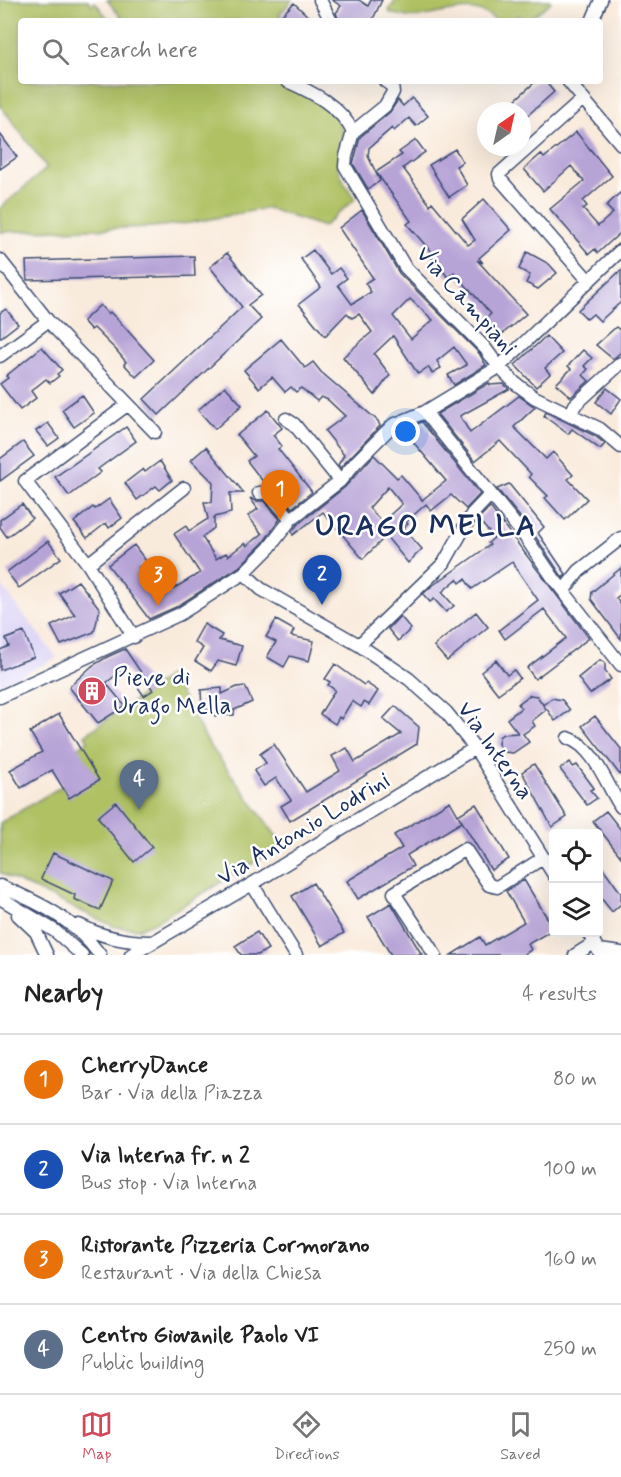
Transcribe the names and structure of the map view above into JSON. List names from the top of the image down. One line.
{"streets":{"street":["Via Campiani","Via Interna","Via Antonio Lodrini"]},"crossings":[["Via Interna","Via Antonio Lodrini"]],"districts":["URAGO MELLA"],"places":{"building":["Pieve di Urago Mella"]},"north":"top right","page":{"search":"Search here","pins":["1","2","3","4"],"heading":["Nearby","4 results"],"list":[{"mark":"1","name":"CherryDance","note":"Bar · Via della Piazza","value":"80 m"},{"mark":"2","name":"Via Interna fr. n 2","note":"Bus stop · Via Interna","value":"100 m"},{"mark":"3","name":"Ristorante Pizzeria Cormorano","note":"Restaurant · Via della Chiesa","value":"160 m"},{"mark":"4","name":"Centro Giovanile Paolo VI","note":"Public building","value":"250 m"}],"nav":["Map","Directions","Saved"]}}
